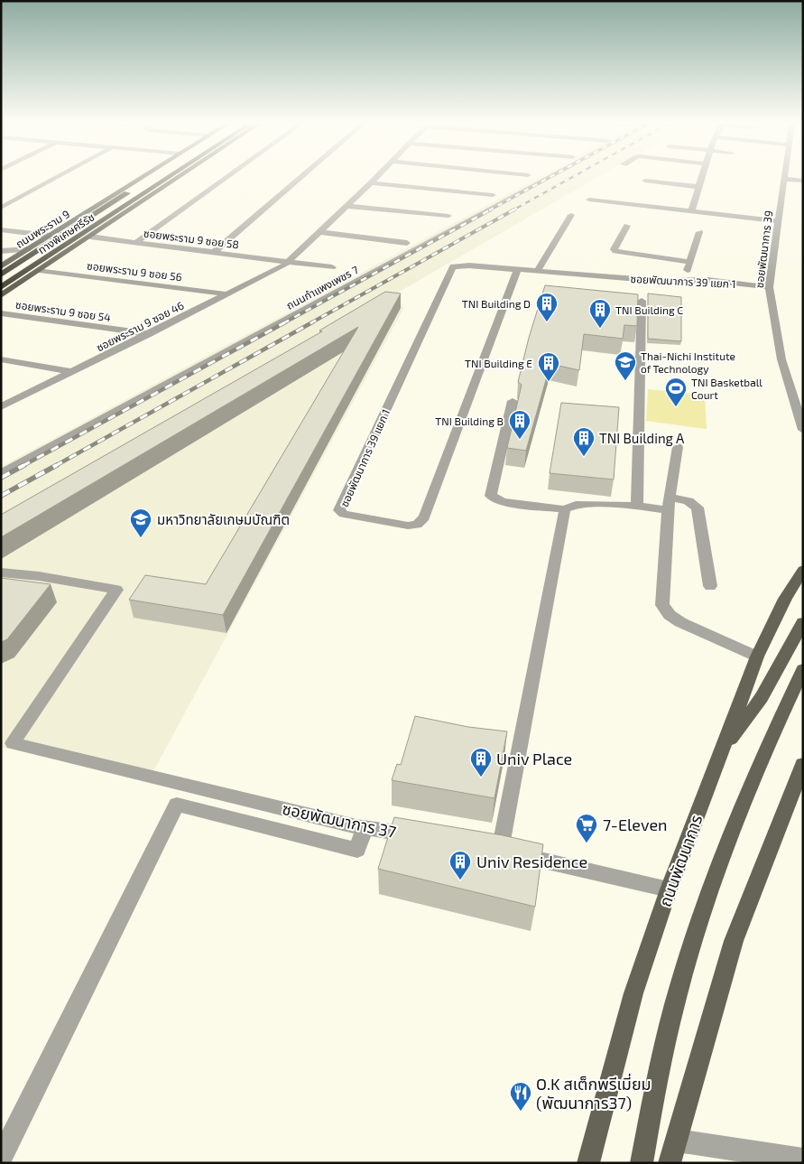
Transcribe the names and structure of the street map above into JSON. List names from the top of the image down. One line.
{"streets":{"highway":["ทางพิเศษศรีรัช"],"main road":["ถนนพระราม 9","ถนนพัฒนาการ"],"street":["ซอยพระราม 9 ซอย 58","ซอยพัฒนาการ 39","ซอยพระราม 9 ซอย 56","ซอยพัฒนาการ 39 แยก 1","ถนนกำแพงเพชร 7","ซอยพระราม 9 ซอย 54","ซอยพระราม 9 ซอย 46","ซอยพัฒนาการ 37"]},"crossings":[["ซอยพระราม 9 ซอย 58","ซอยพระราม 9 ซอย 46"],["ซอยพัฒนาการ 39","ซอยพัฒนาการ 39 แยก 1"],["ซอยพระราม 9 ซอย 56","ซอยพระราม 9 ซอย 46"],["ซอยพระราม 9 ซอย 54","ซอยพระราม 9 ซอย 46"]],"places":{"building":["TNI Building D","TNI Building C","TNI Building E","TNI Building B","TNI Building A","Univ Place","Univ Residence"],"school or university":["Thai-Nichi Institute of Technology","มหาวิทยาลัยเกษมบัณฑิต"],"sports":["TNI Basketball Court"],"supermarket":["7-Eleven"],"restaurant":["O.K สเต็กพรีเมี่ยม (พัฒนาการ37)"]}}
